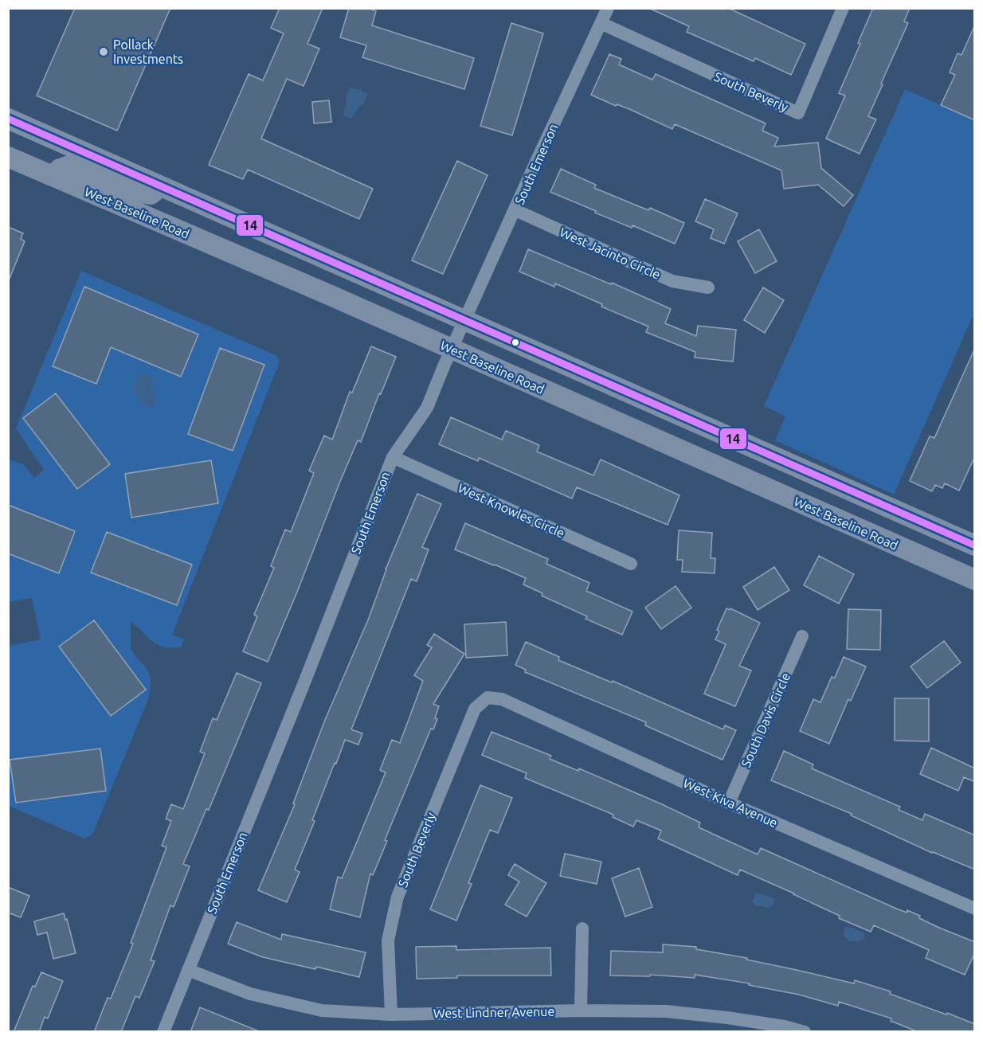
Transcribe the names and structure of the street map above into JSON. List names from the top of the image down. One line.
{"streets":{"main road":["West Baseline Road"],"street":["South Beverly","South Emerson","West Jacinto Circle","West Knowles Circle","South Davis Circle","West Kiva Avenue","West Lindner Avenue"]},"crossings":[["South Beverly","South Emerson"],["South Beverly","West Kiva Avenue"],["South Beverly","West Lindner Avenue"],["South Emerson","West Baseline Road"],["South Emerson","West Jacinto Circle"],["South Emerson","West Knowles Circle"],["South Emerson","West Lindner Avenue"],["South Davis Circle","West Kiva Avenue"]],"places":["Pollack Investments"],"lines":["transit line 14"]}
